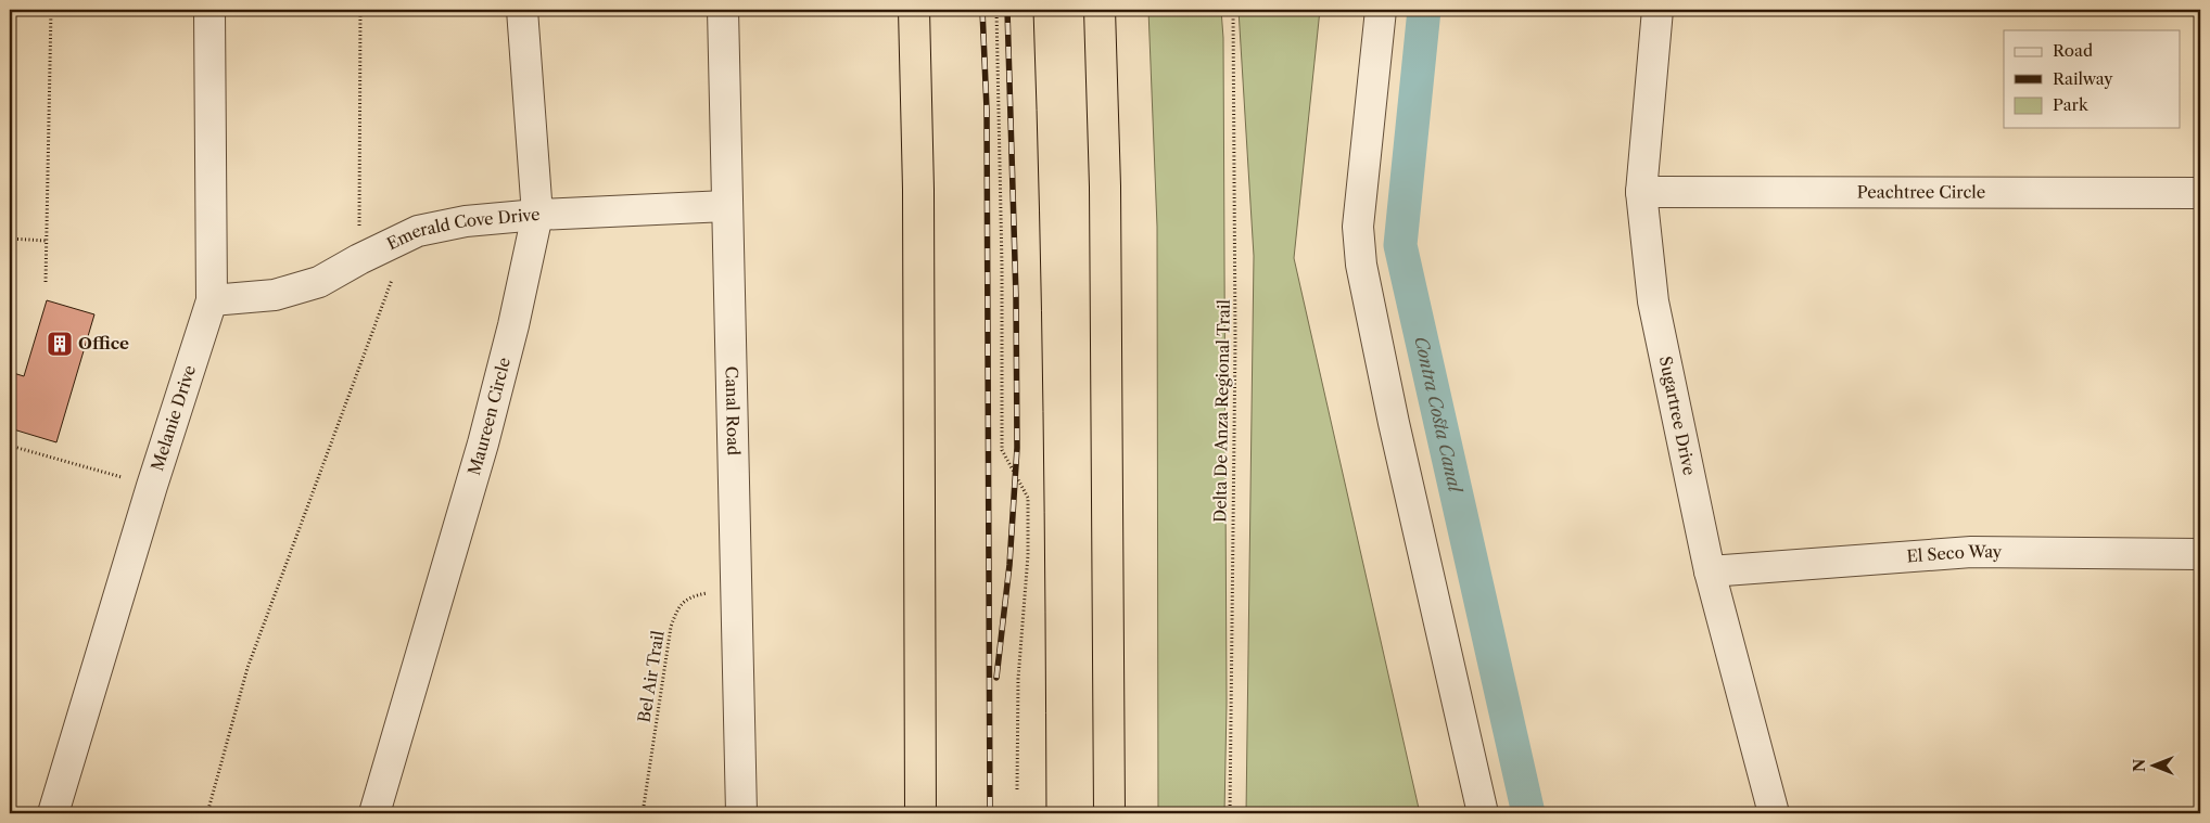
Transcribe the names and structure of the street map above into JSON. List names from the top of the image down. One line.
{"streets":{"street":["Peachtree Circle","Emerald Cove Drive","Canal Road","Sugartree Drive","Maureen Circle","Melanie Drive","El Seco Way"],"path":["Delta De Anza Regional Trail","Bel Air Trail"]},"crossings":[["Peachtree Circle","Sugartree Drive"],["Emerald Cove Drive","Canal Road"],["Emerald Cove Drive","Maureen Circle"],["Emerald Cove Drive","Melanie Drive"],["Canal Road","Bel Air Trail"],["Sugartree Drive","El Seco Way"]],"water":["Contra Costa Canal"],"places":{"building":["Office"]},"legend":["Road","Railway","Park"],"north":"left"}
